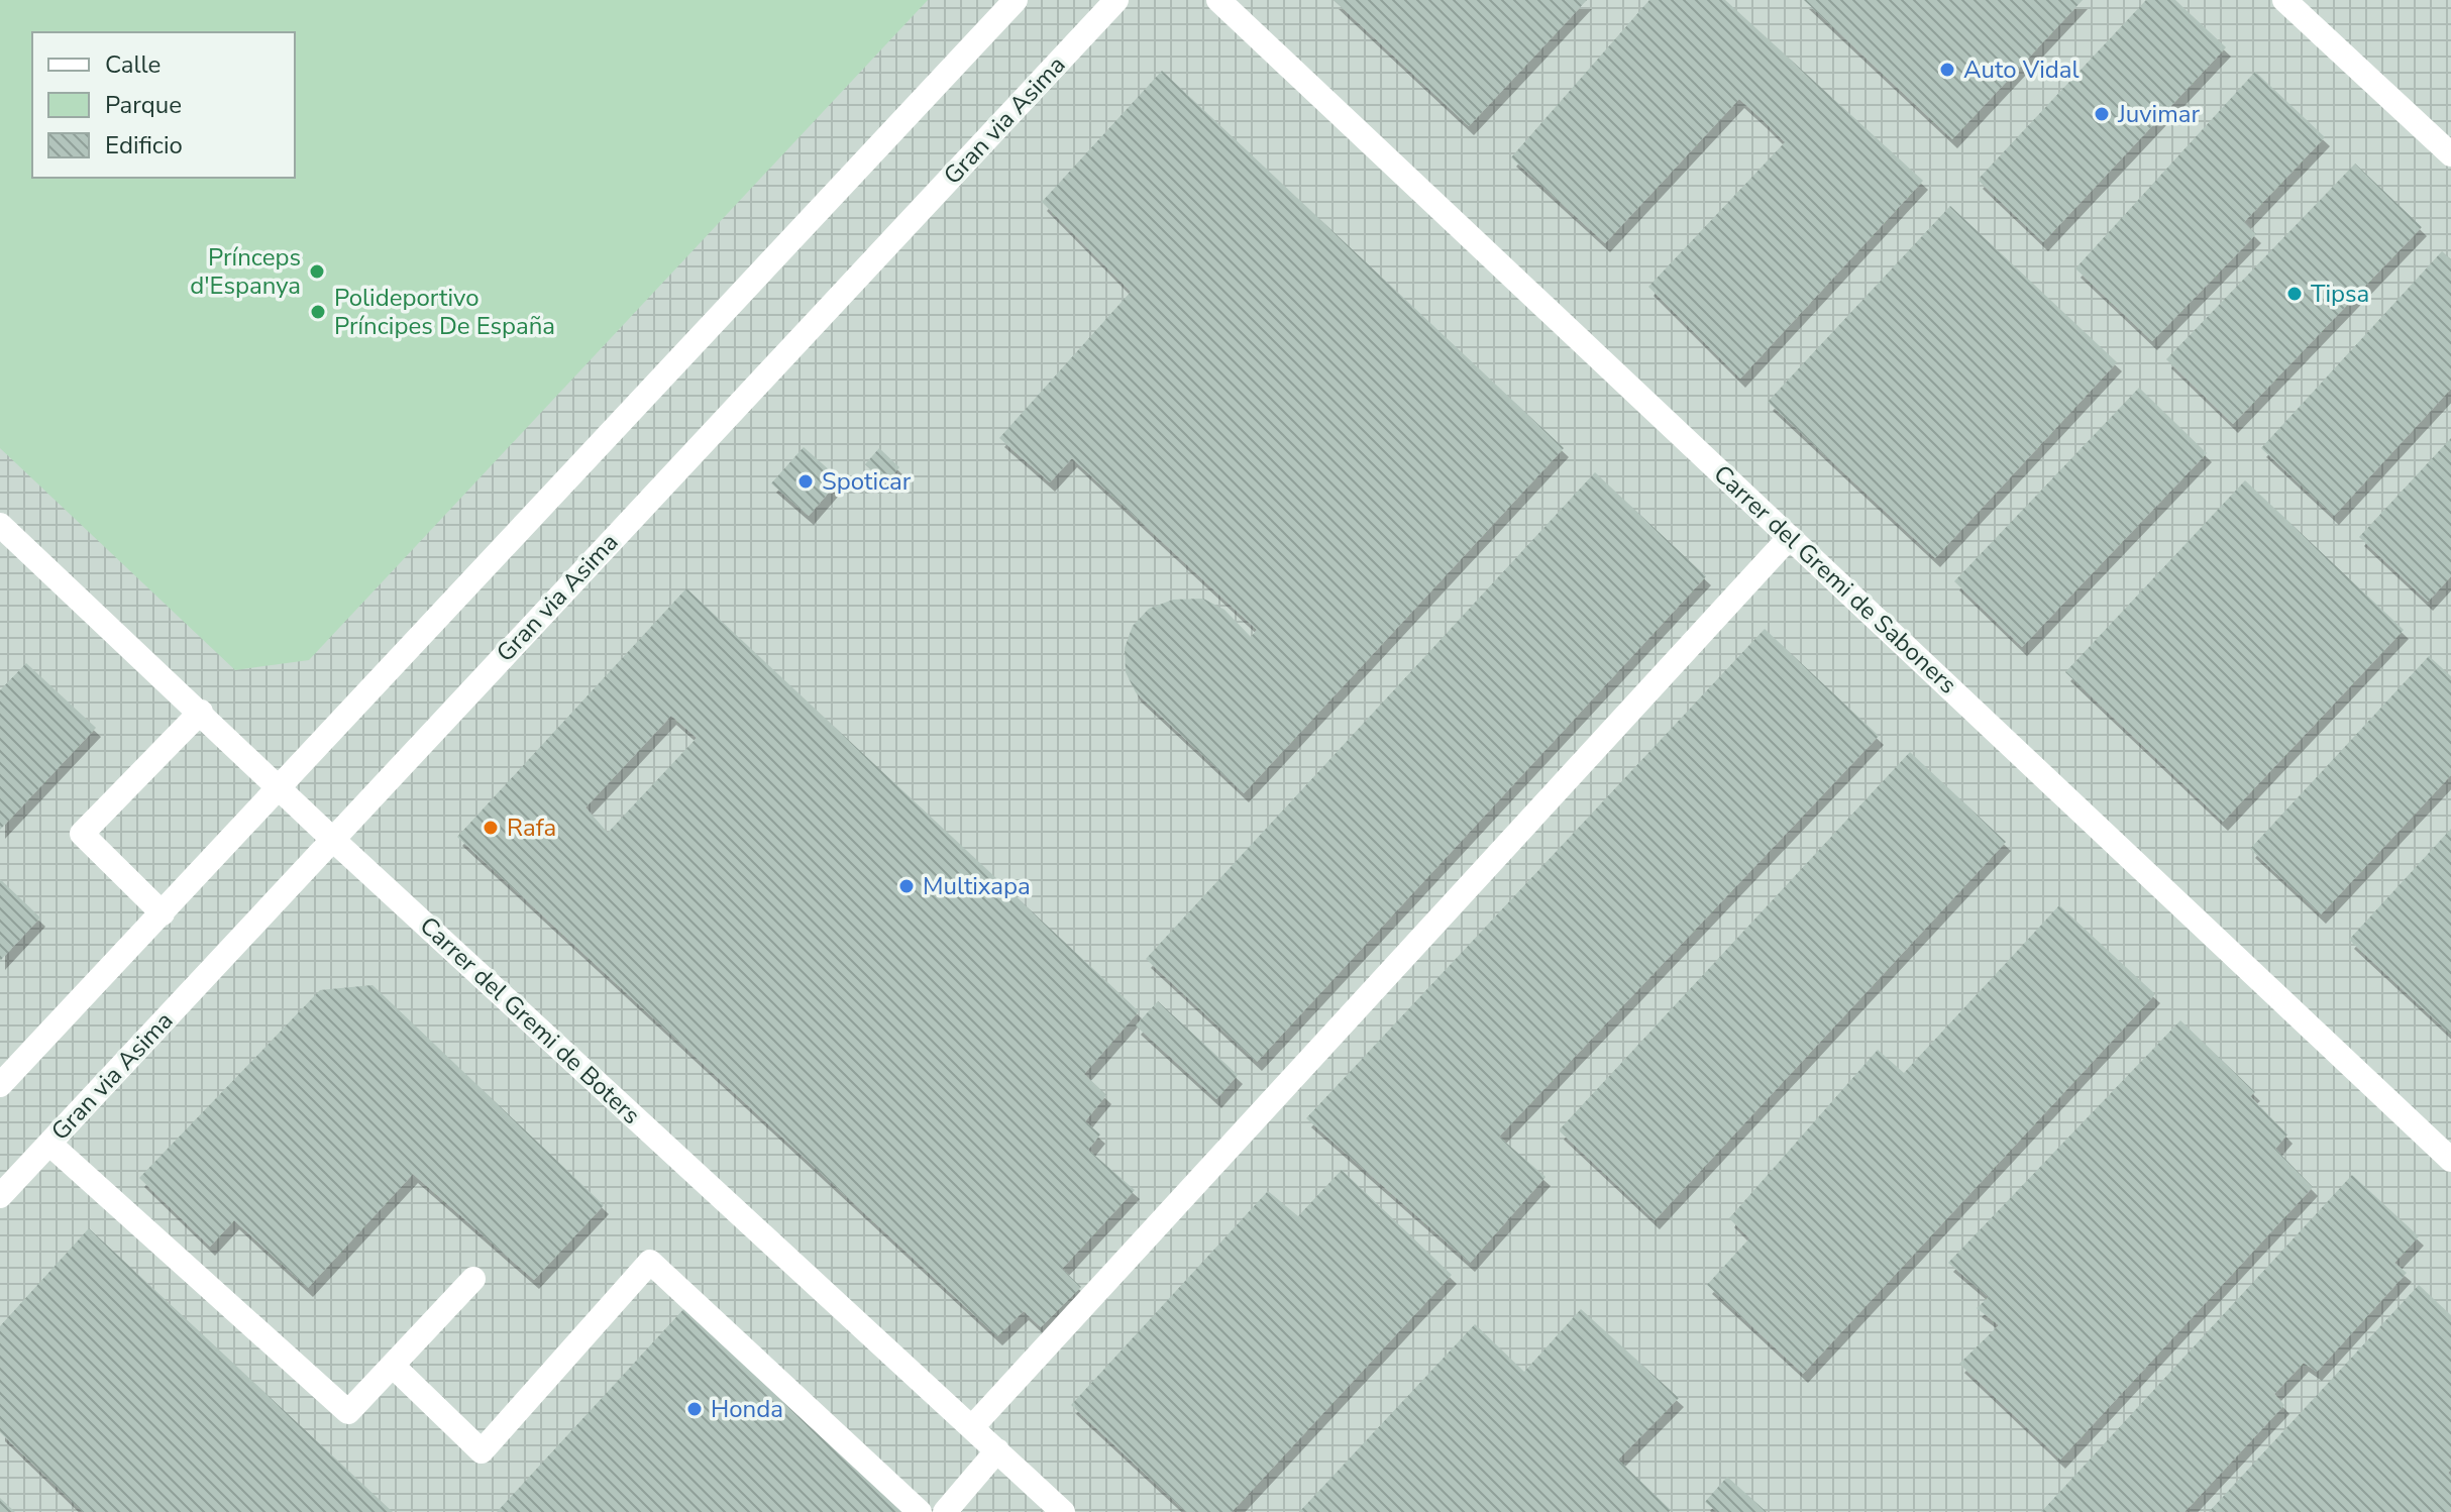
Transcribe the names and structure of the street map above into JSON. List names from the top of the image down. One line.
{"streets":{"street":["Gran via Asima","Carrer del Gremi de Saboners","Carrer del Gremi de Boters"]},"crossings":[["Gran via Asima","Carrer del Gremi de Boters"]],"places":["Auto Vidal","Juvimar","Prínceps d'Espanya","Tipsa","Polideportivo Príncipes De España","Spoticar","Rafa","Multixapa","Honda"],"legend":["Calle","Parque","Edificio"]}
